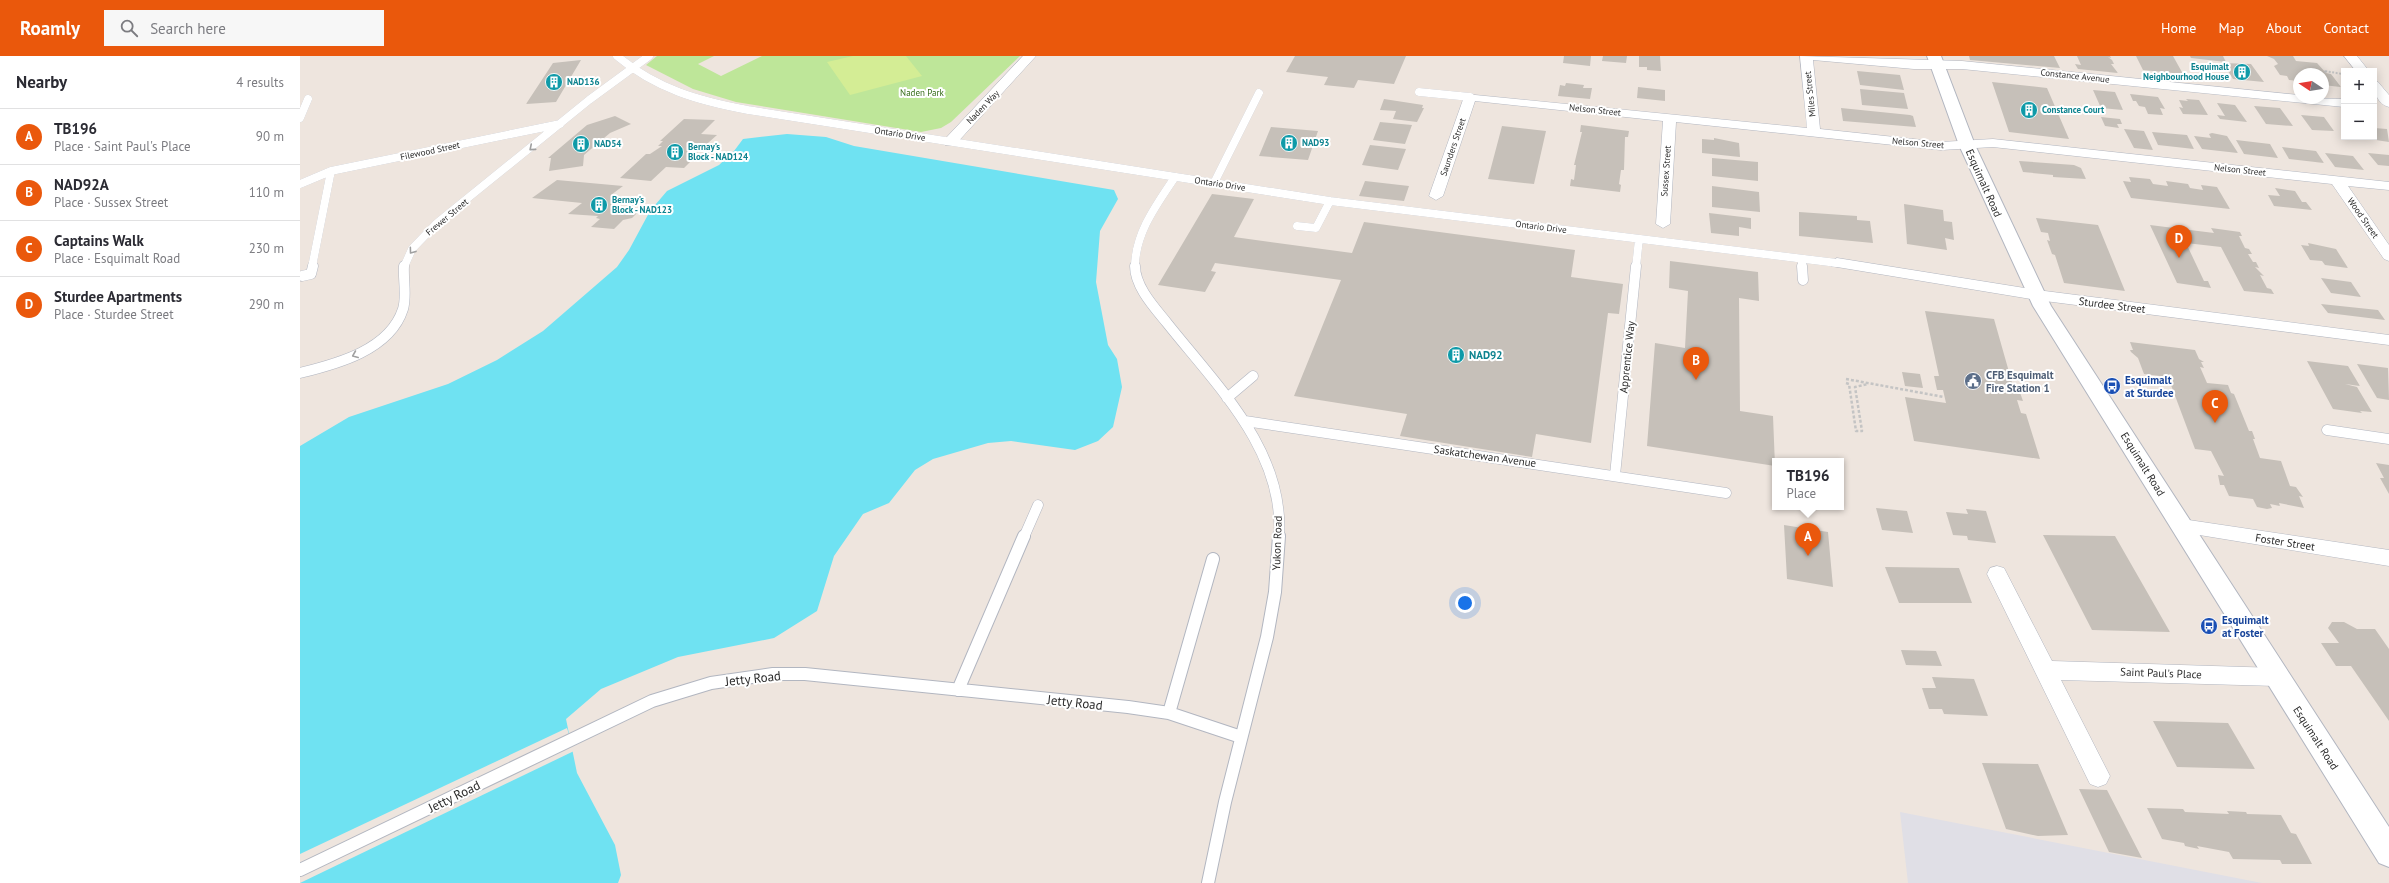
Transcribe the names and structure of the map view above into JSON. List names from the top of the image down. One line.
{"streets":{"street":["Constance Avenue","Miles Street","Naden Way","Nelson Street","Saunders Street","Sussex Street","Esquimalt Road","Wood Street","Sturdee Street","Foster Street","Saint Paul's Place"],"lane":["Ontario Drive","Filewood Street","Frewer Street","Apprentice Way","Saskatchewan Avenue","Yukon Road","Jetty Road"]},"crossings":[["Constance Avenue","Miles Street"],["Constance Avenue","Esquimalt Road"],["Miles Street","Nelson Street"],["Naden Way","Ontario Drive"],["Nelson Street","Saunders Street"],["Nelson Street","Sussex Street"],["Nelson Street","Esquimalt Road"],["Nelson Street","Wood Street"],["Ontario Drive","Frewer Street"],["Ontario Drive","Sturdee Street"],["Ontario Drive","Apprentice Way"],["Ontario Drive","Yukon Road"],["Filewood Street","Frewer Street"],["Esquimalt Road","Sturdee Street"],["Esquimalt Road","Foster Street"],["Esquimalt Road","Saint Paul's Place"],["Apprentice Way","Saskatchewan Avenue"],["Saskatchewan Avenue","Yukon Road"],["Yukon Road","Jetty Road"]],"one_way":["Frewer Street"],"parks":["Naden Park"],"places":{"building":["Esquimalt Neighbourhood House","NAD136","Constance Court","NAD93","NAD54","Bernay's Block - NAD124","Bernay's Block - NAD123","NAD92"],"public building":["CFB Esquimalt Fire Station 1"],"bus stop":["Esquimalt at Sturdee","Esquimalt at Foster"]},"north":"left","page":{"header":"Roamly","search":"Search here","nav":["Home","Map","About","Contact"],"heading":["Nearby","4 results"],"map_buttons":["+","−"],"list":[{"mark":"A","name":"TB196","note":"Place · Saint Paul's Place","value":"90 m"},{"mark":"B","name":"NAD92A","note":"Place · Sussex Street","value":"110 m"},{"mark":"C","name":"Captains Walk","note":"Place · Esquimalt Road","value":"230 m"},{"mark":"D","name":"Sturdee Apartments","note":"Place · Sturdee Street","value":"290 m"}],"pins":["D","B","C","A"],"popup":["TB196","Place"]}}
